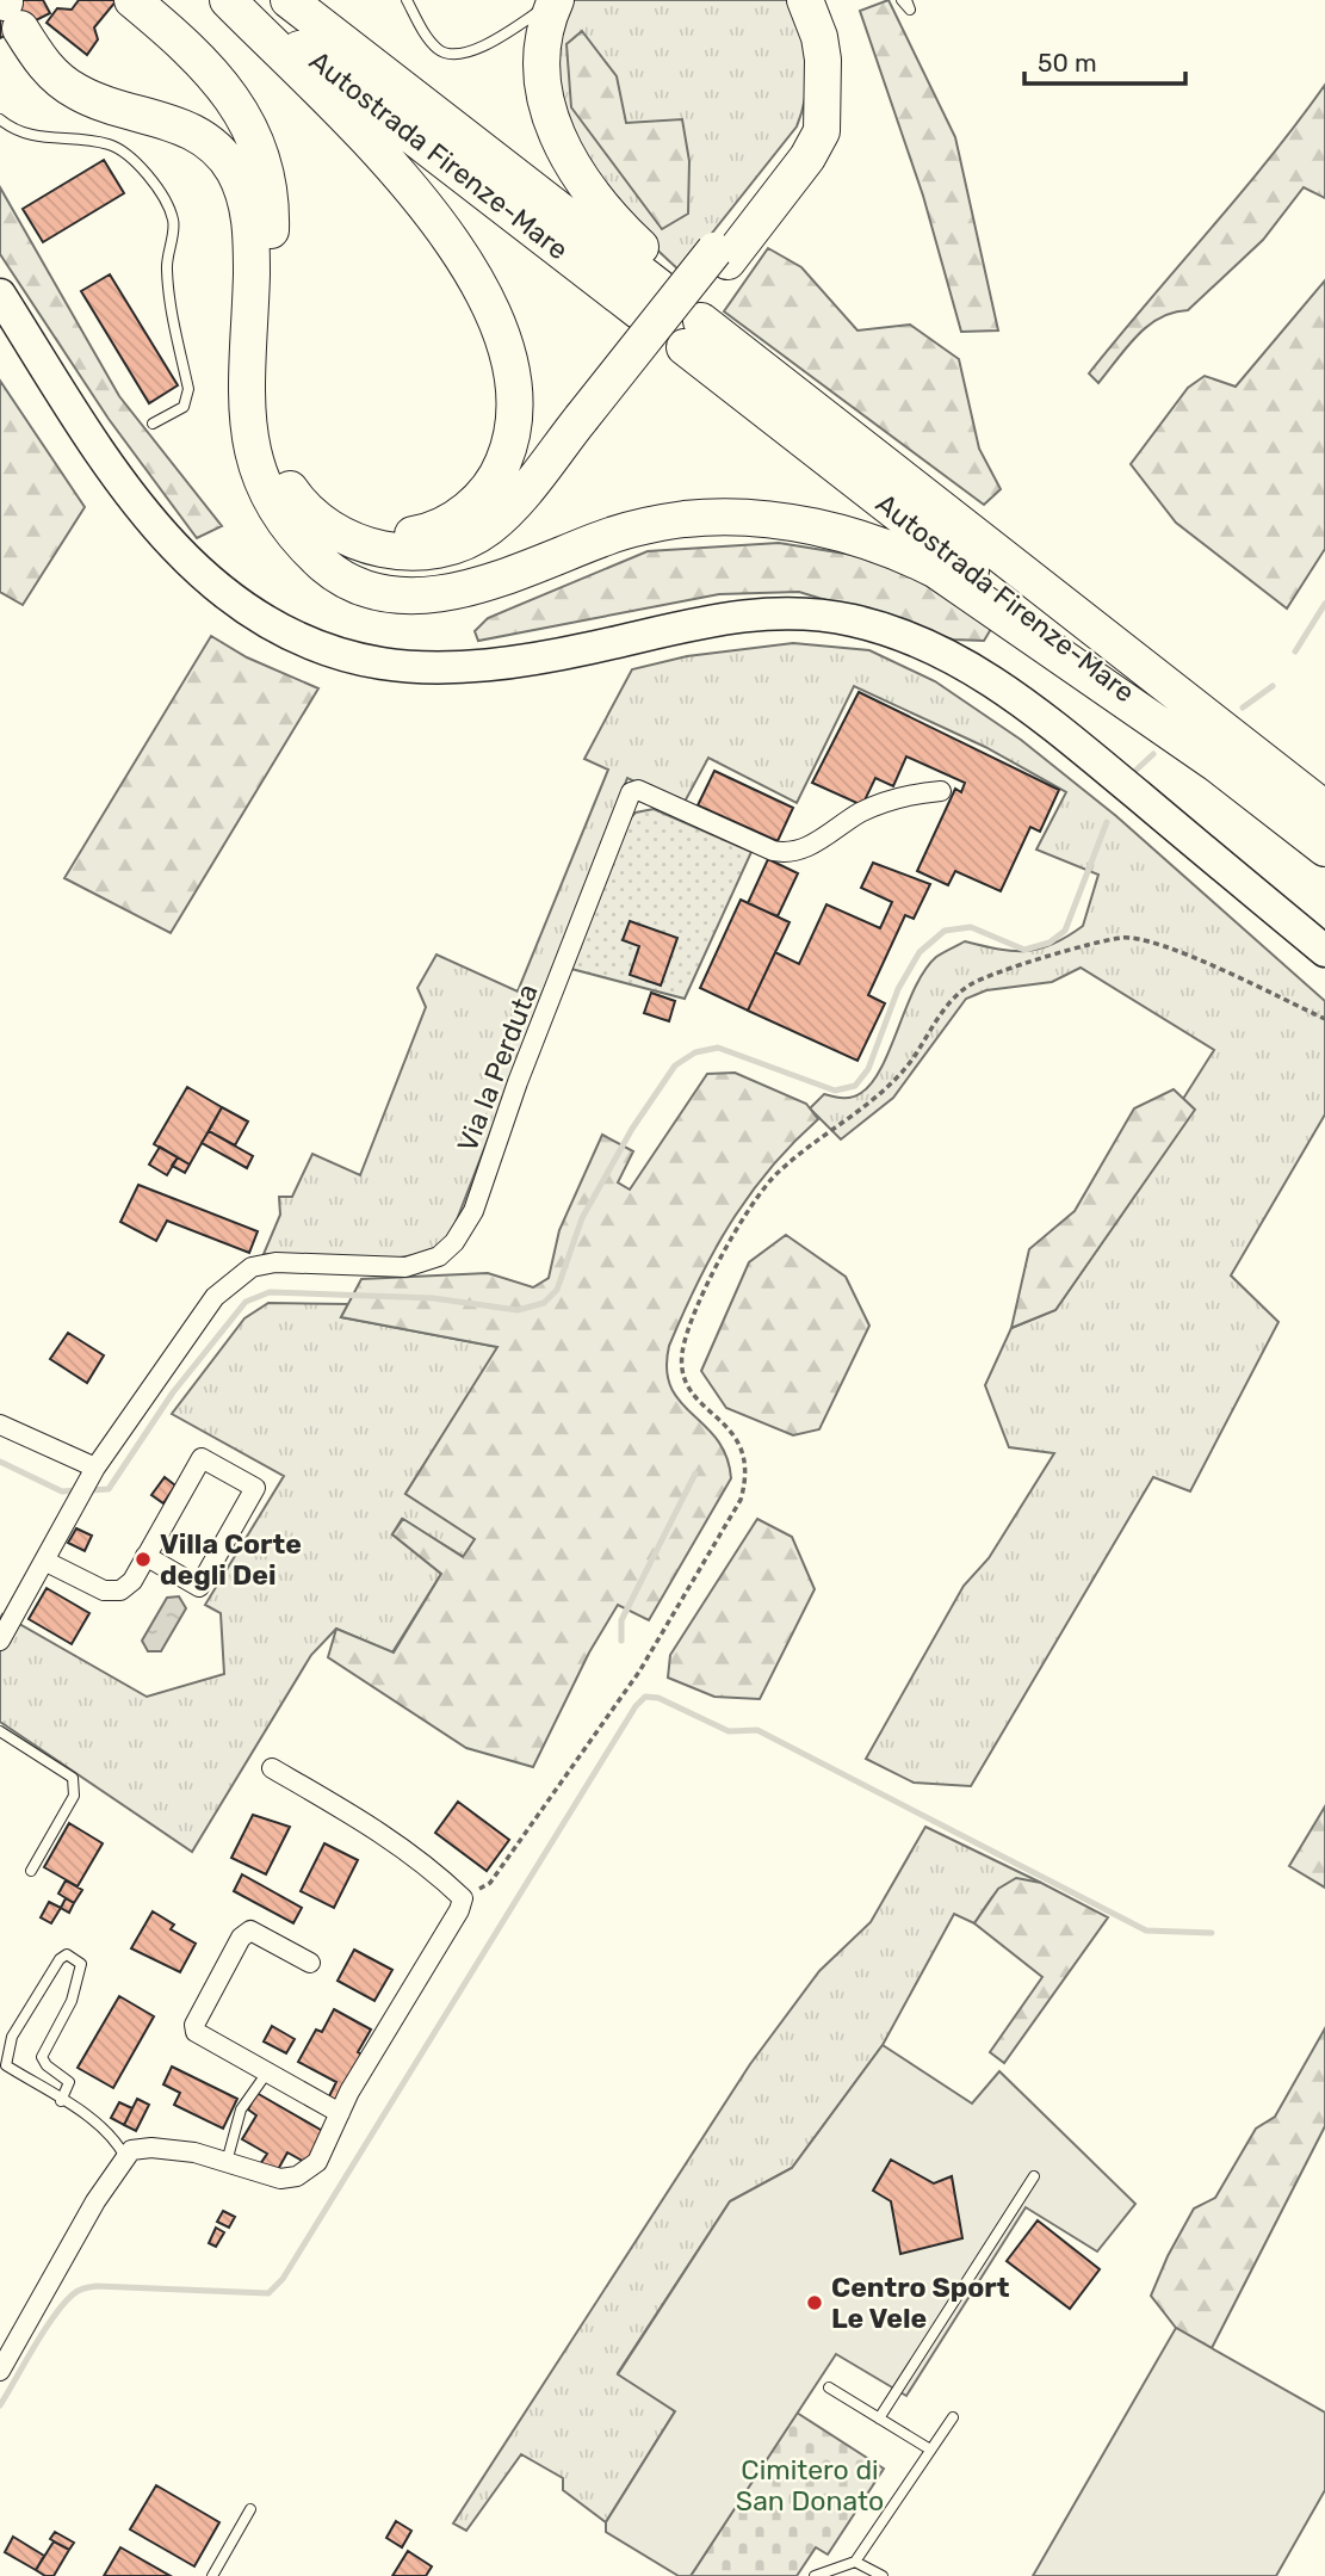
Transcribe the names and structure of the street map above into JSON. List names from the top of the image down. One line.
{"streets":{"highway":["Autostrada Firenze-Mare"],"street":["Via la Perduta"]},"parks":["Cimitero di San Donato"],"places":["Villa Corte degli Dei","Centro Sport Le Vele"],"scale_bar":"50 m"}
